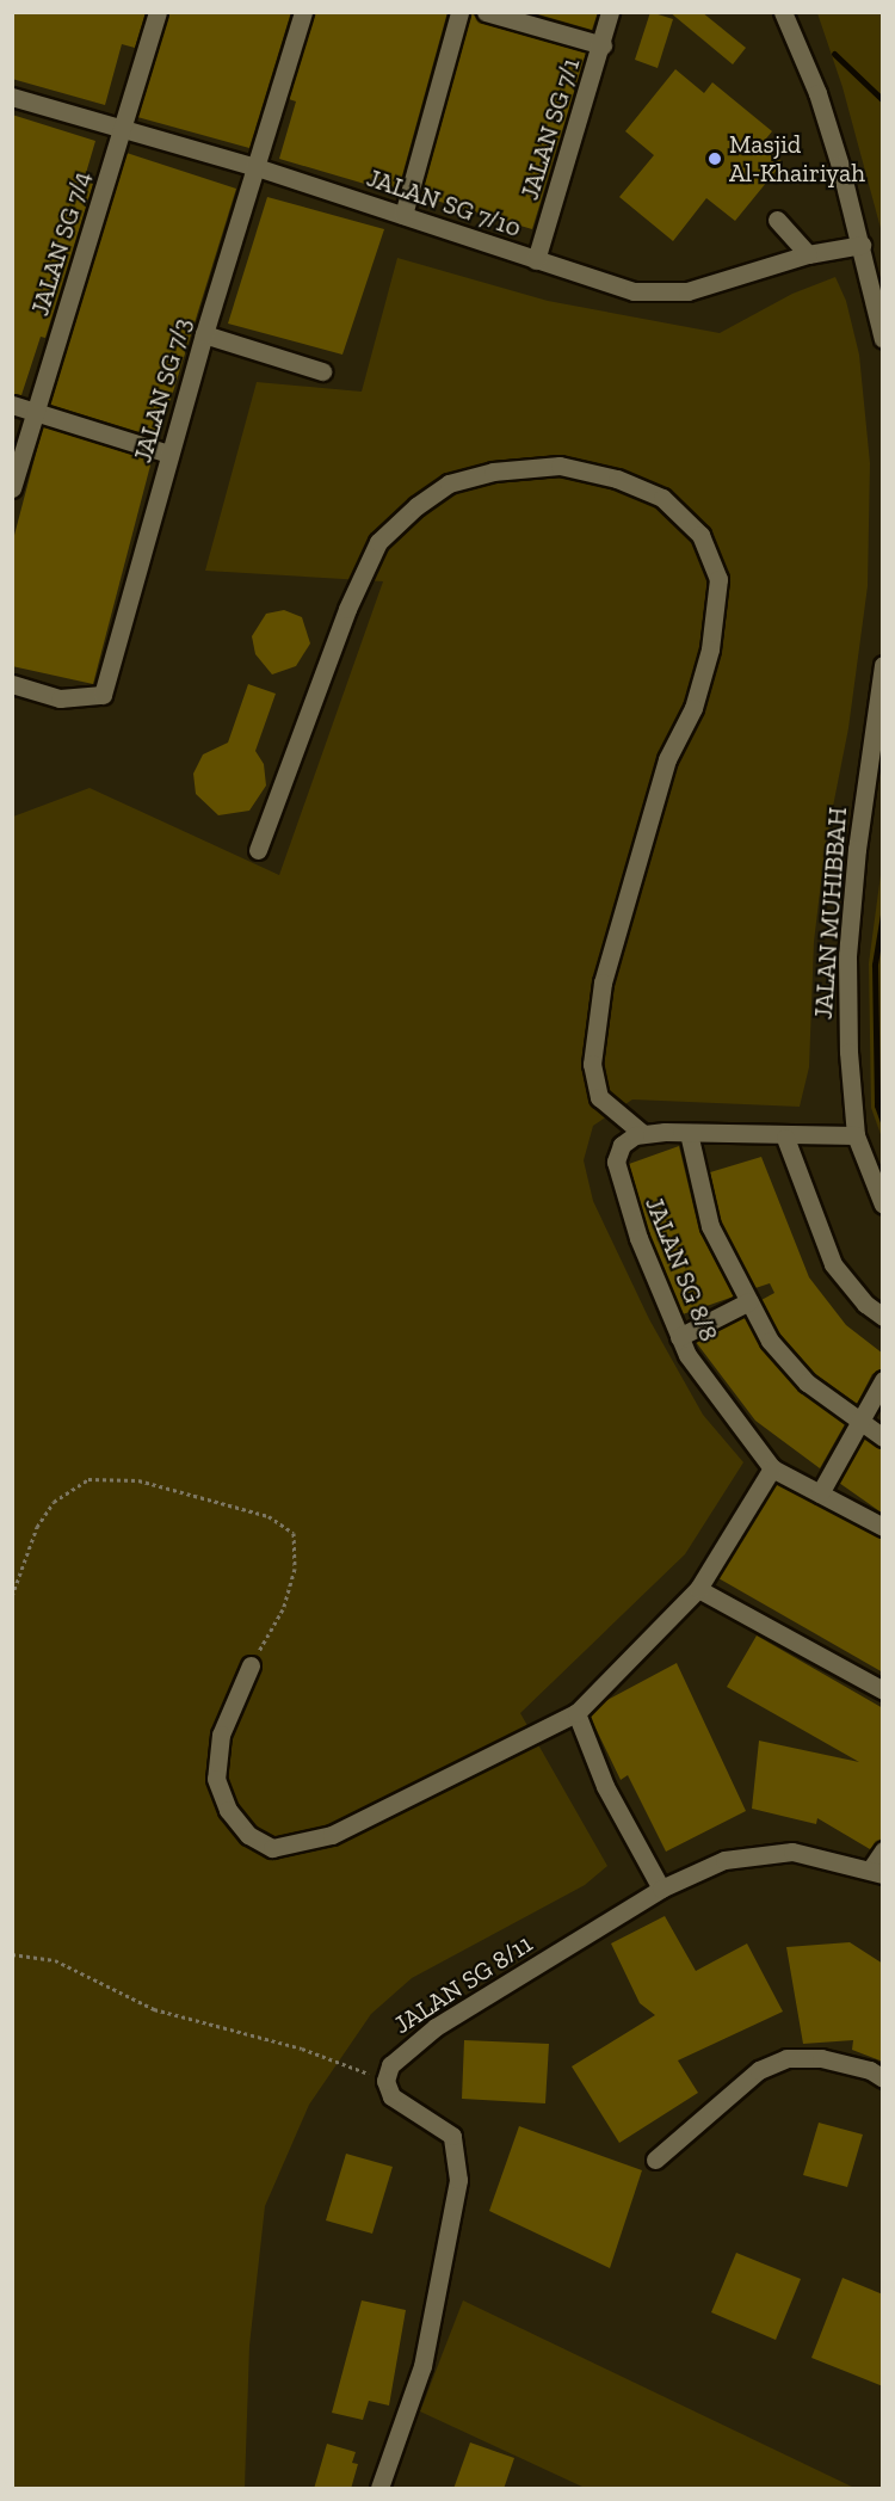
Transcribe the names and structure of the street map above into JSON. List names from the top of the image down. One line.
{"streets":{"street":["JALAN SG 7/1","JALAN SG 7/10","JALAN SG 7/4","JALAN SG 7/3","JALAN MUHIBBAH","JALAN SG 8/8","JALAN SG 8/11"]},"crossings":[["JALAN SG 7/1","JALAN SG 7/10"],["JALAN SG 7/10","JALAN SG 7/4"],["JALAN SG 7/10","JALAN SG 7/3"]],"places":["Masjid Al-Khairiyah"]}
